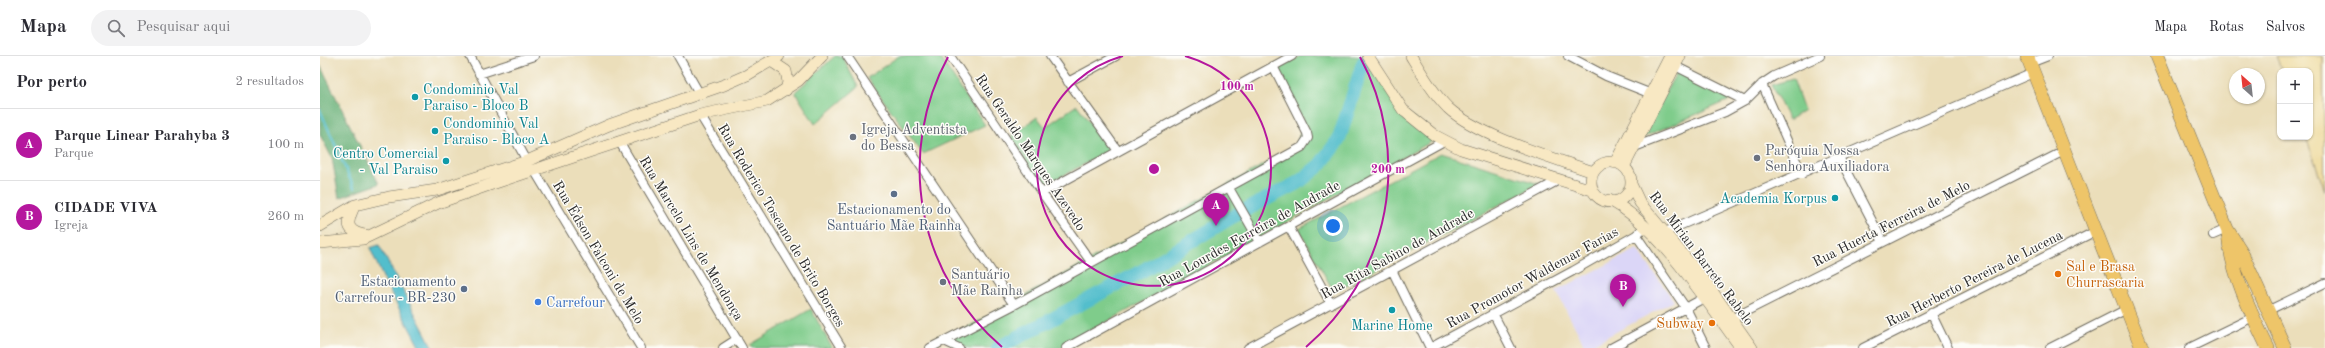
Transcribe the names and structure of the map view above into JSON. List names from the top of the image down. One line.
{"streets":{"main road":["Rua Mirian Barreto Rabelo"],"street":["Rua Geraldo Marques Azevedo","Rua Huerta Ferreira de Melo","Rua Roderico Toscano de Brito Borges","Rua Lourdes Ferreira de Andrade","Rua Marcelo Lins de Mendonça","Rua Édson Falconi de Melo","Rua Rita Sabino de Andrade","Rua Promotor Waldemar Farias","Rua Herberto Pereira de Lucena"]},"crossings":[["Rua Huerta Ferreira de Melo","Rua Mirian Barreto Rabelo"],["Rua Mirian Barreto Rabelo","Rua Promotor Waldemar Farias"]],"places":["Condominio Val Paraiso - Bloco B","Condominio Val Paraiso - Bloco A","Igreja Adventista do Bessa","Paróquia Nossa Senhora Auxiliadora","Centro Comercial - Val Paraiso","Estacionamento do Santuário Mãe Rainha","Academia Korpus","Sal e Brasa Churrascaria","Santuário Mãe Rainha","Estacionamento Carrefour - BR-230","Carrefour","Marine Home","Subway"],"north":"top left","page":{"header":"Mapa","search":"Pesquisar aqui","nav":["Mapa","Rotas","Salvos"],"heading":["Por perto","2 resultados"],"map_buttons":["+","−"],"list":[{"mark":"A","name":"Parque Linear Parahyba 3","note":"Parque","value":"100 m"},{"mark":"B","name":"CIDADE VIVA","note":"Igreja","value":"260 m"}],"pins":["A","B"]},"rings":["100 m","200 m"]}
